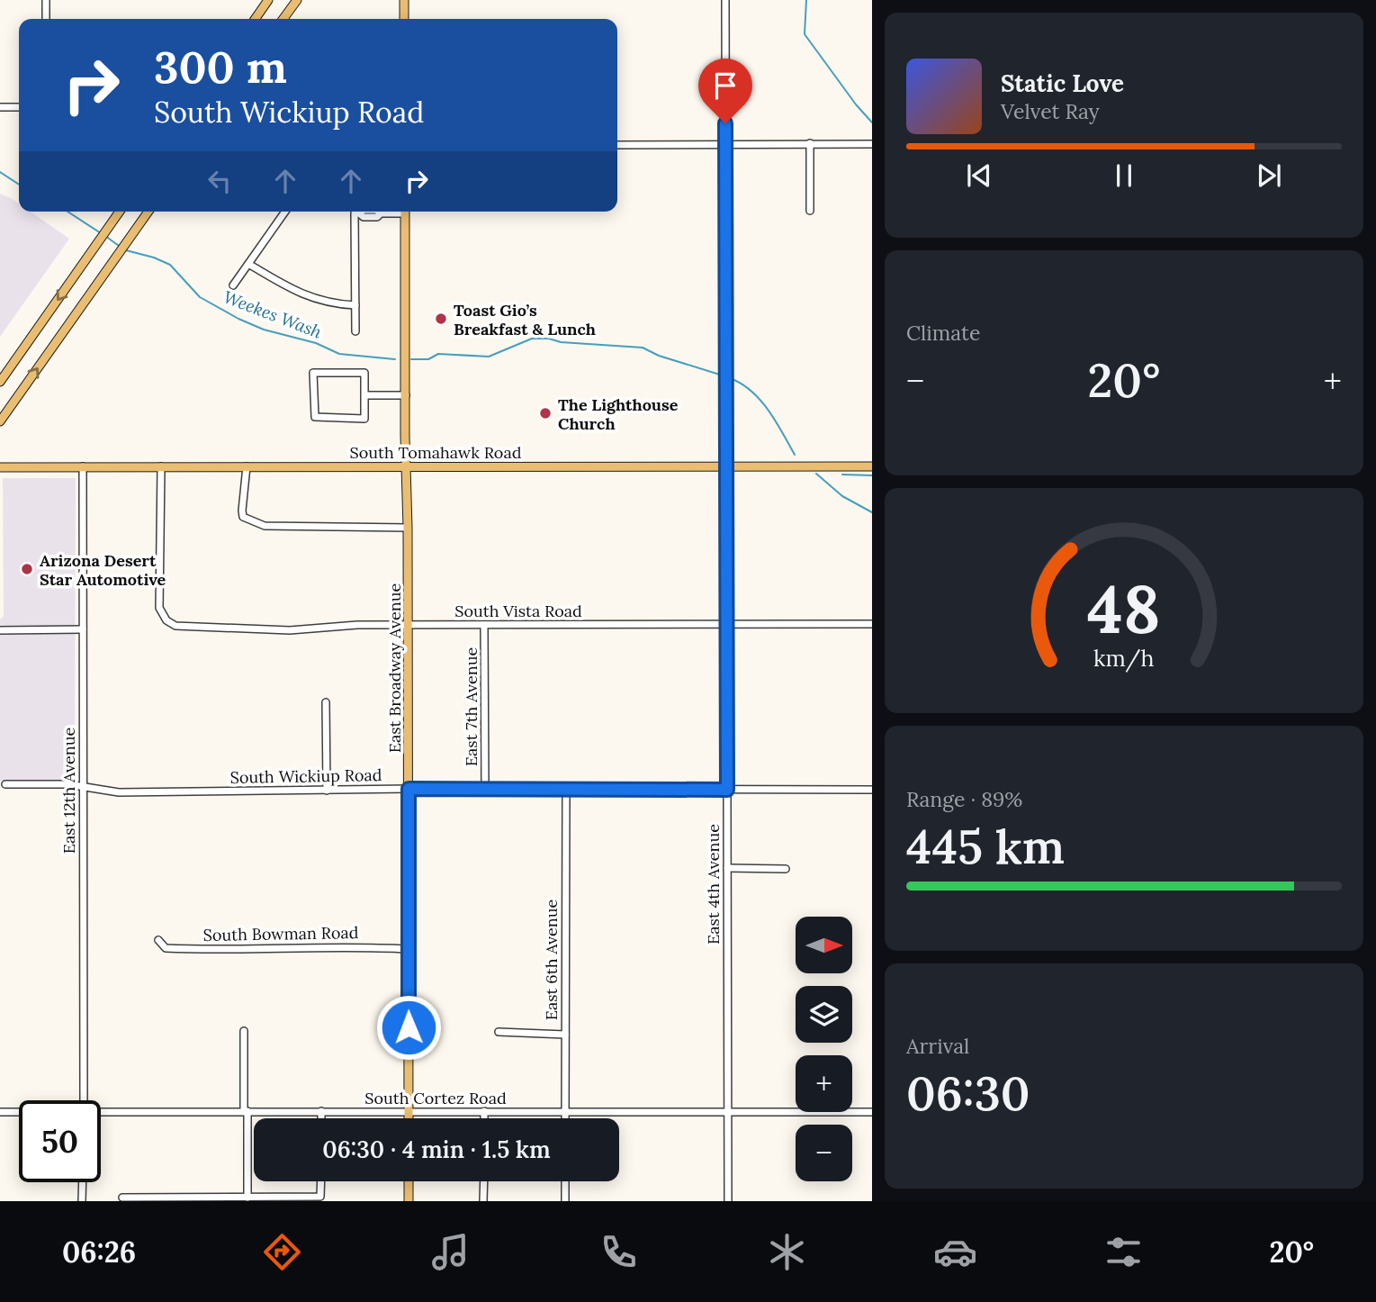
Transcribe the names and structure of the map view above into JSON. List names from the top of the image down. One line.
{"streets":{"main road":["South Tomahawk Road","East Broadway Avenue"],"street":["South Vista Road","East 7th Avenue","South Wickiup Road","East 12th Avenue","East 4th Avenue","South Bowman Road","East 6th Avenue","South Cortez Road"]},"crossings":[["South Tomahawk Road","South Vista Road"],["South Tomahawk Road","East Broadway Avenue"],["South Tomahawk Road","East 12th Avenue"],["South Tomahawk Road","East 4th Avenue"],["South Vista Road","East Broadway Avenue"],["South Vista Road","East 7th Avenue"],["South Vista Road","East 4th Avenue"],["East Broadway Avenue","South Wickiup Road"],["East Broadway Avenue","South Bowman Road"],["East Broadway Avenue","South Cortez Road"],["East 7th Avenue","South Wickiup Road"],["South Wickiup Road","East 12th Avenue"],["South Wickiup Road","East 4th Avenue"],["South Wickiup Road","East 6th Avenue"],["East 4th Avenue","South Cortez Road"],["East 6th Avenue","South Cortez Road"]],"water":["Weekes Wash"],"places":["Toast Gio’s Breakfast & Lunch","The Lighthouse Church","Arizona Desert Star Automotive"],"north":"right","page":{"turn":["300 m","South Wickiup Road"],"song":["Static Love","Velvet Ray"],"tile":["Climate",["Range · 89%","445 km"],["Arrival","06:30"]],"heat":["−","20°","+"],"map_buttons":["+","−"],"limit":"50","trip":"06:30 · 4 min · 1.5 km","tabs":["06:26","20°"],"gauge":["48","km/h"]}}
